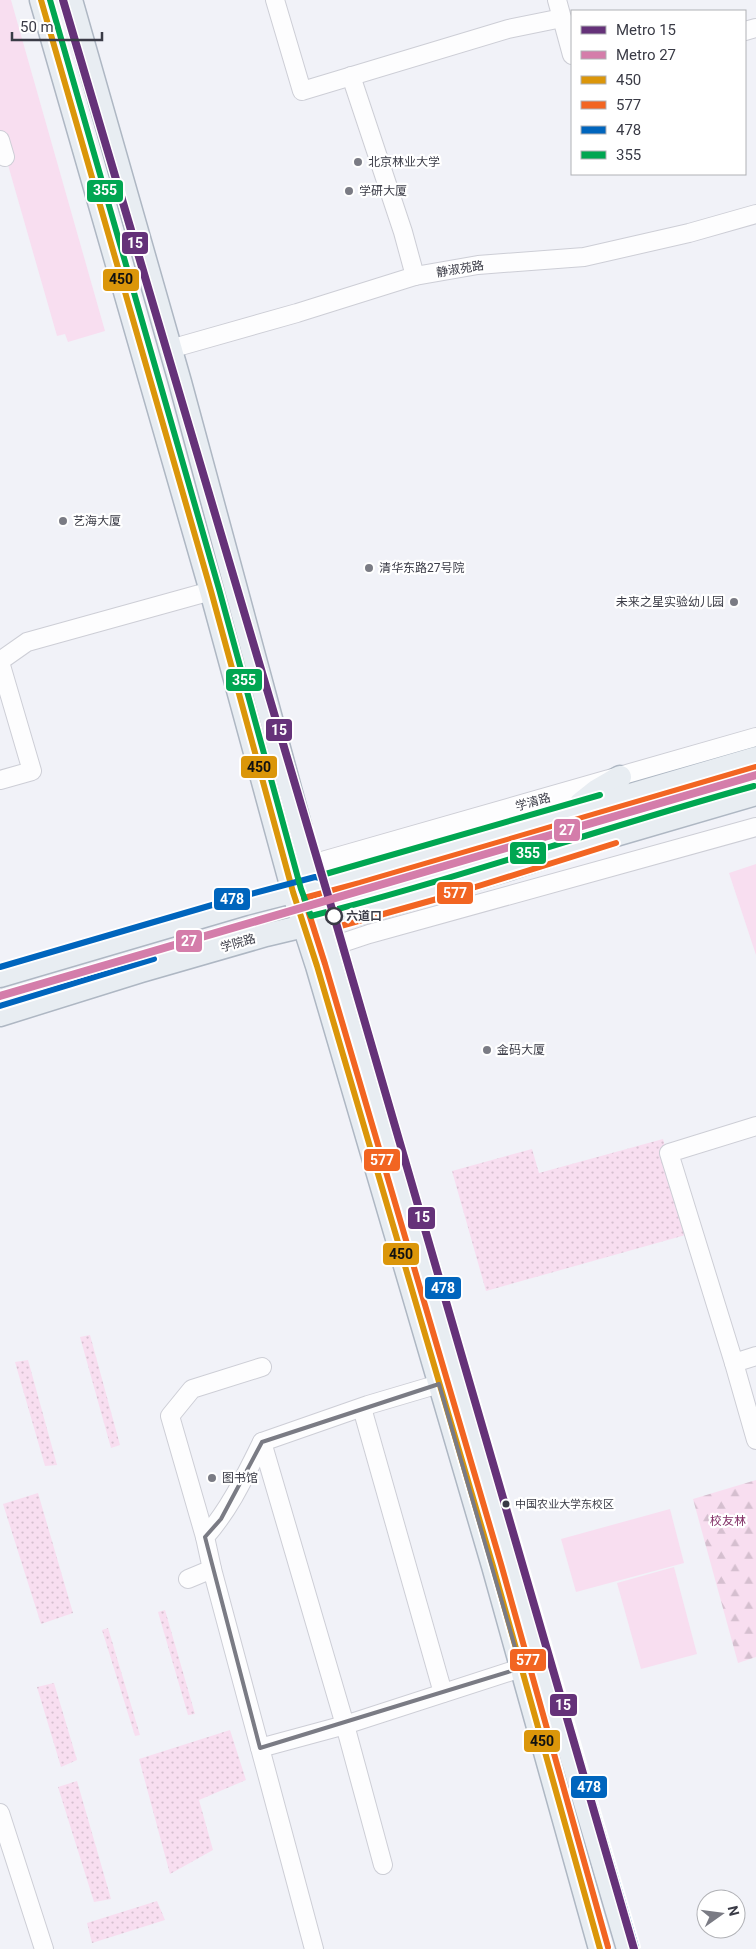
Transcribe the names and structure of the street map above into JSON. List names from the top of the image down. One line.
{"streets":{"main road":["学清路","学院路"],"street":["静淑苑路"]},"parks":["校友林"],"places":["北京林业大学","学研大厦","艺海大厦","清华东路27号院","未来之星实验幼儿园","六道口","金码大厦","图书馆","中国农业大学东校区"],"lines":["metro line 15","transit line 450","transit line 355","transit line 577","metro line 27","transit line 478"],"legend":["Metro 15","Metro 27","450","577","478","355"],"scale_bar":"50 m","north":"right"}
